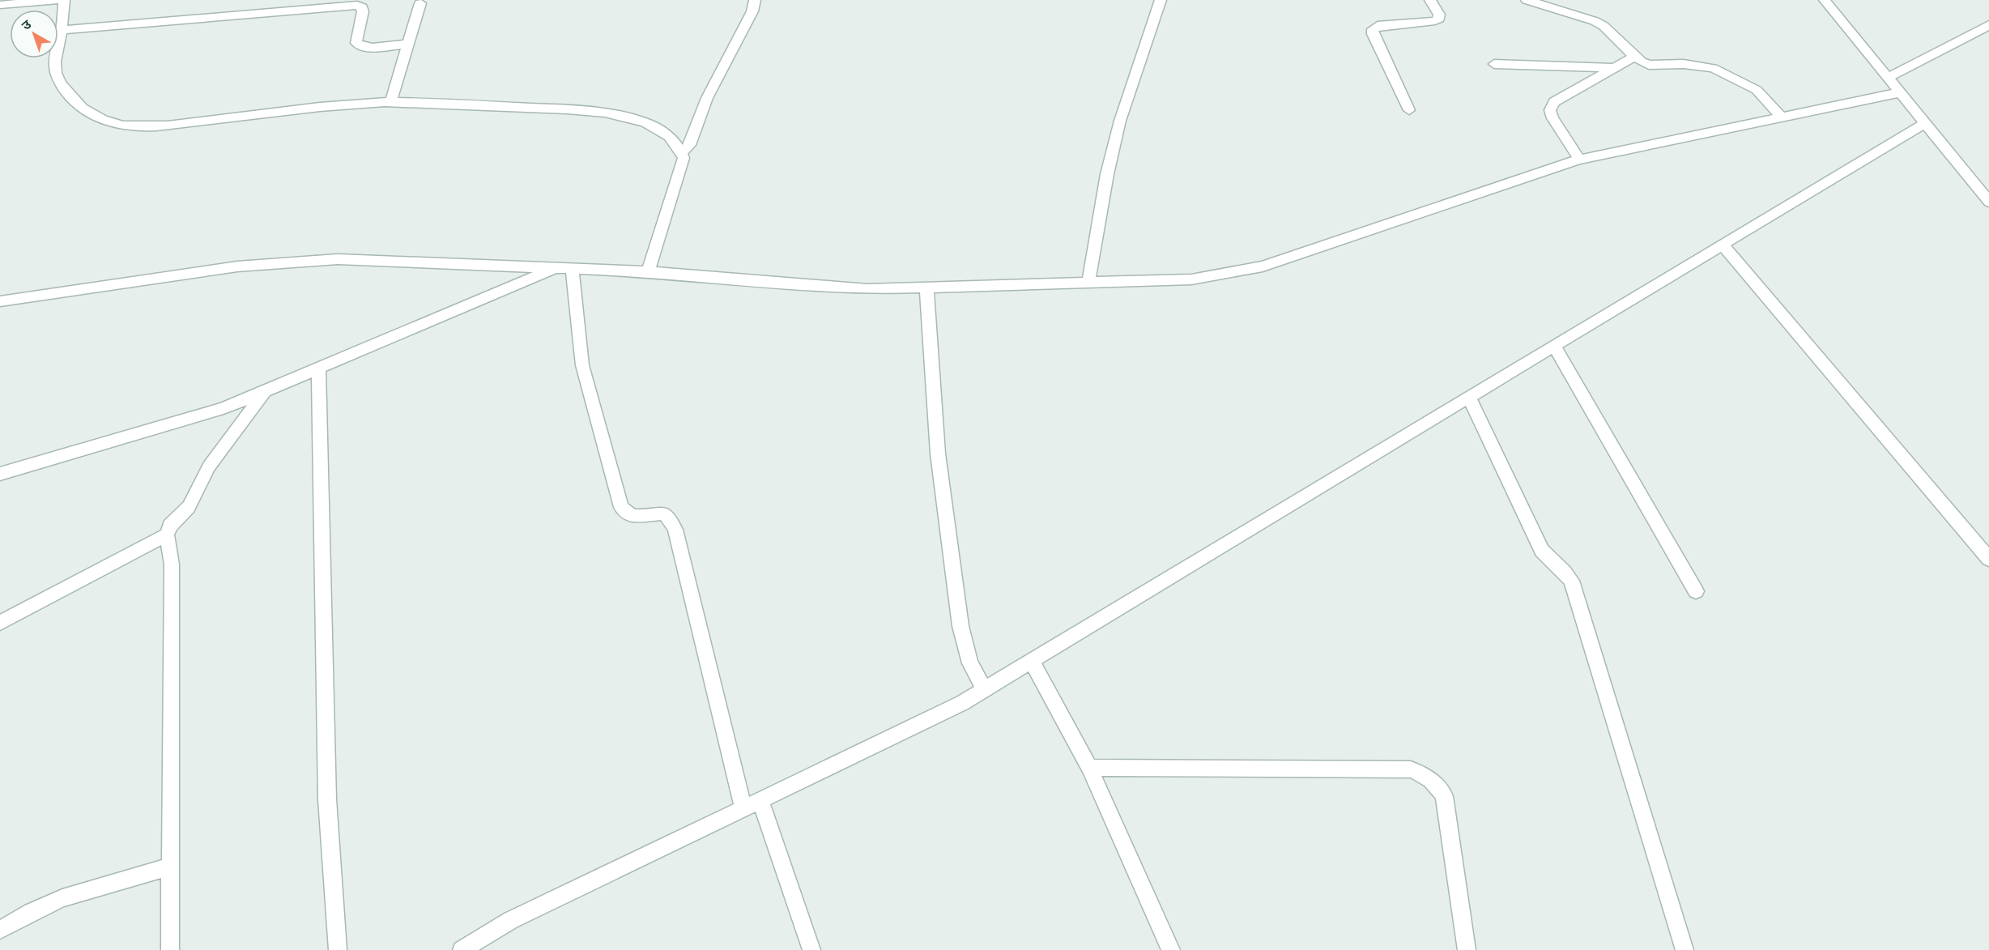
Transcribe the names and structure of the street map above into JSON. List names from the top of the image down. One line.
{"north":"top left"}
